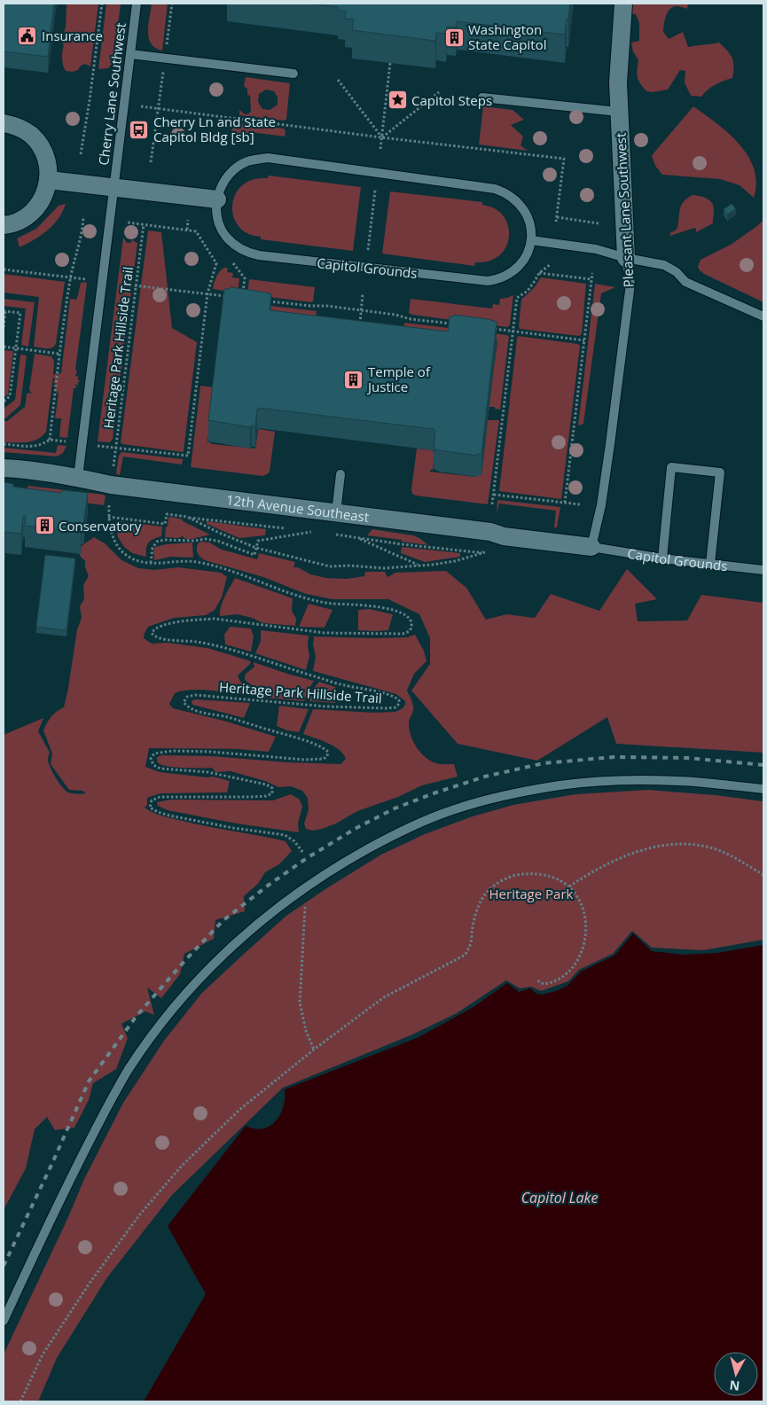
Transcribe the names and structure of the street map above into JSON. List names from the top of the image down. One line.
{"streets":{"street":["Pleasant Lane Southwest","12th Avenue Southeast"],"lane":["Cherry Lane Southwest","Capitol Grounds"],"path":["Heritage Park Hillside Trail"]},"crossings":[["Pleasant Lane Southwest","Capitol Grounds"],["Pleasant Lane Southwest","12th Avenue Southeast"],["Capitol Grounds","12th Avenue Southeast"]],"water":["Capitol Lake"],"parks":["Heritage Park"],"places":{"public building":["Insurance"],"building":["Washington State Capitol","Temple of Justice","Conservatory"],"place":["Capitol Steps"],"bus stop":["Cherry Ln and State Capitol Bldg [sb]"]},"north":"bottom"}
